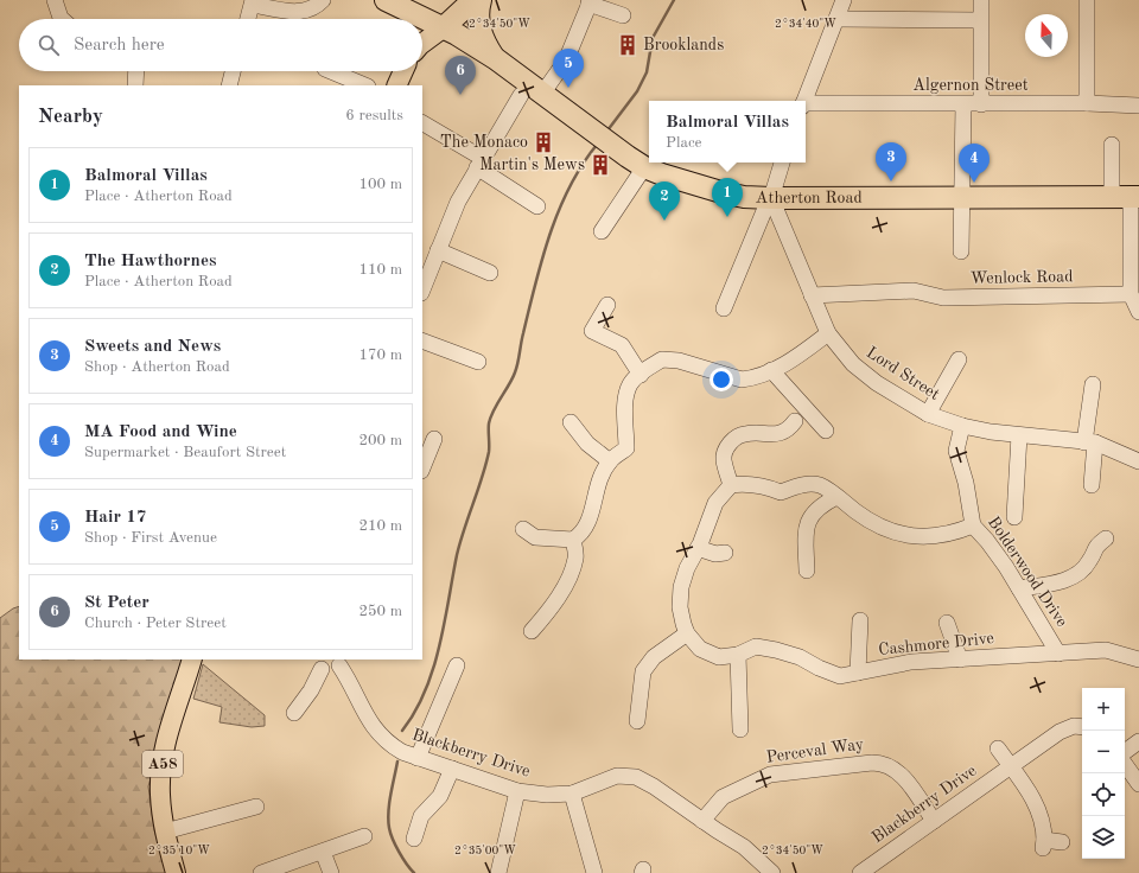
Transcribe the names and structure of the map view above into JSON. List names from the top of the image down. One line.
{"streets":{"highway":["Atherton Road"],"main road":["A58"],"street":["Algernon Street","Wenlock Road","Lord Street","Bolderwood Drive","Cashmore Drive","Perceval Way","Blackberry Drive"]},"crossings":[["Atherton Road","Lord Street"],["Wenlock Road","Lord Street"],["Lord Street","Bolderwood Drive"],["Bolderwood Drive","Cashmore Drive"],["Perceval Way","Blackberry Drive"]],"places":{"building":["Brooklands","The Monaco","Martin's Mews"]},"north":"top","page":{"search":"Search here","pins":["5","6","3","4","1","2"],"heading":["Nearby","6 results"],"popup":["Balmoral Villas","Place"],"list":[{"mark":"1","name":"Balmoral Villas","note":"Place · Atherton Road","value":"100 m"},{"mark":"2","name":"The Hawthornes","note":"Place · Atherton Road","value":"110 m"},{"mark":"3","name":"Sweets and News","note":"Shop · Atherton Road","value":"170 m"},{"mark":"4","name":"MA Food and Wine","note":"Supermarket · Beaufort Street","value":"200 m"},{"mark":"5","name":"Hair 17","note":"Shop · First Avenue","value":"210 m"},{"mark":"6","name":"St Peter","note":"Church · Peter Street","value":"250 m"}],"map_buttons":["+","−"]},"coordinates":["2°34'50\"W","2°34'40\"W","2°35'10\"W","2°35'00\"W"]}
